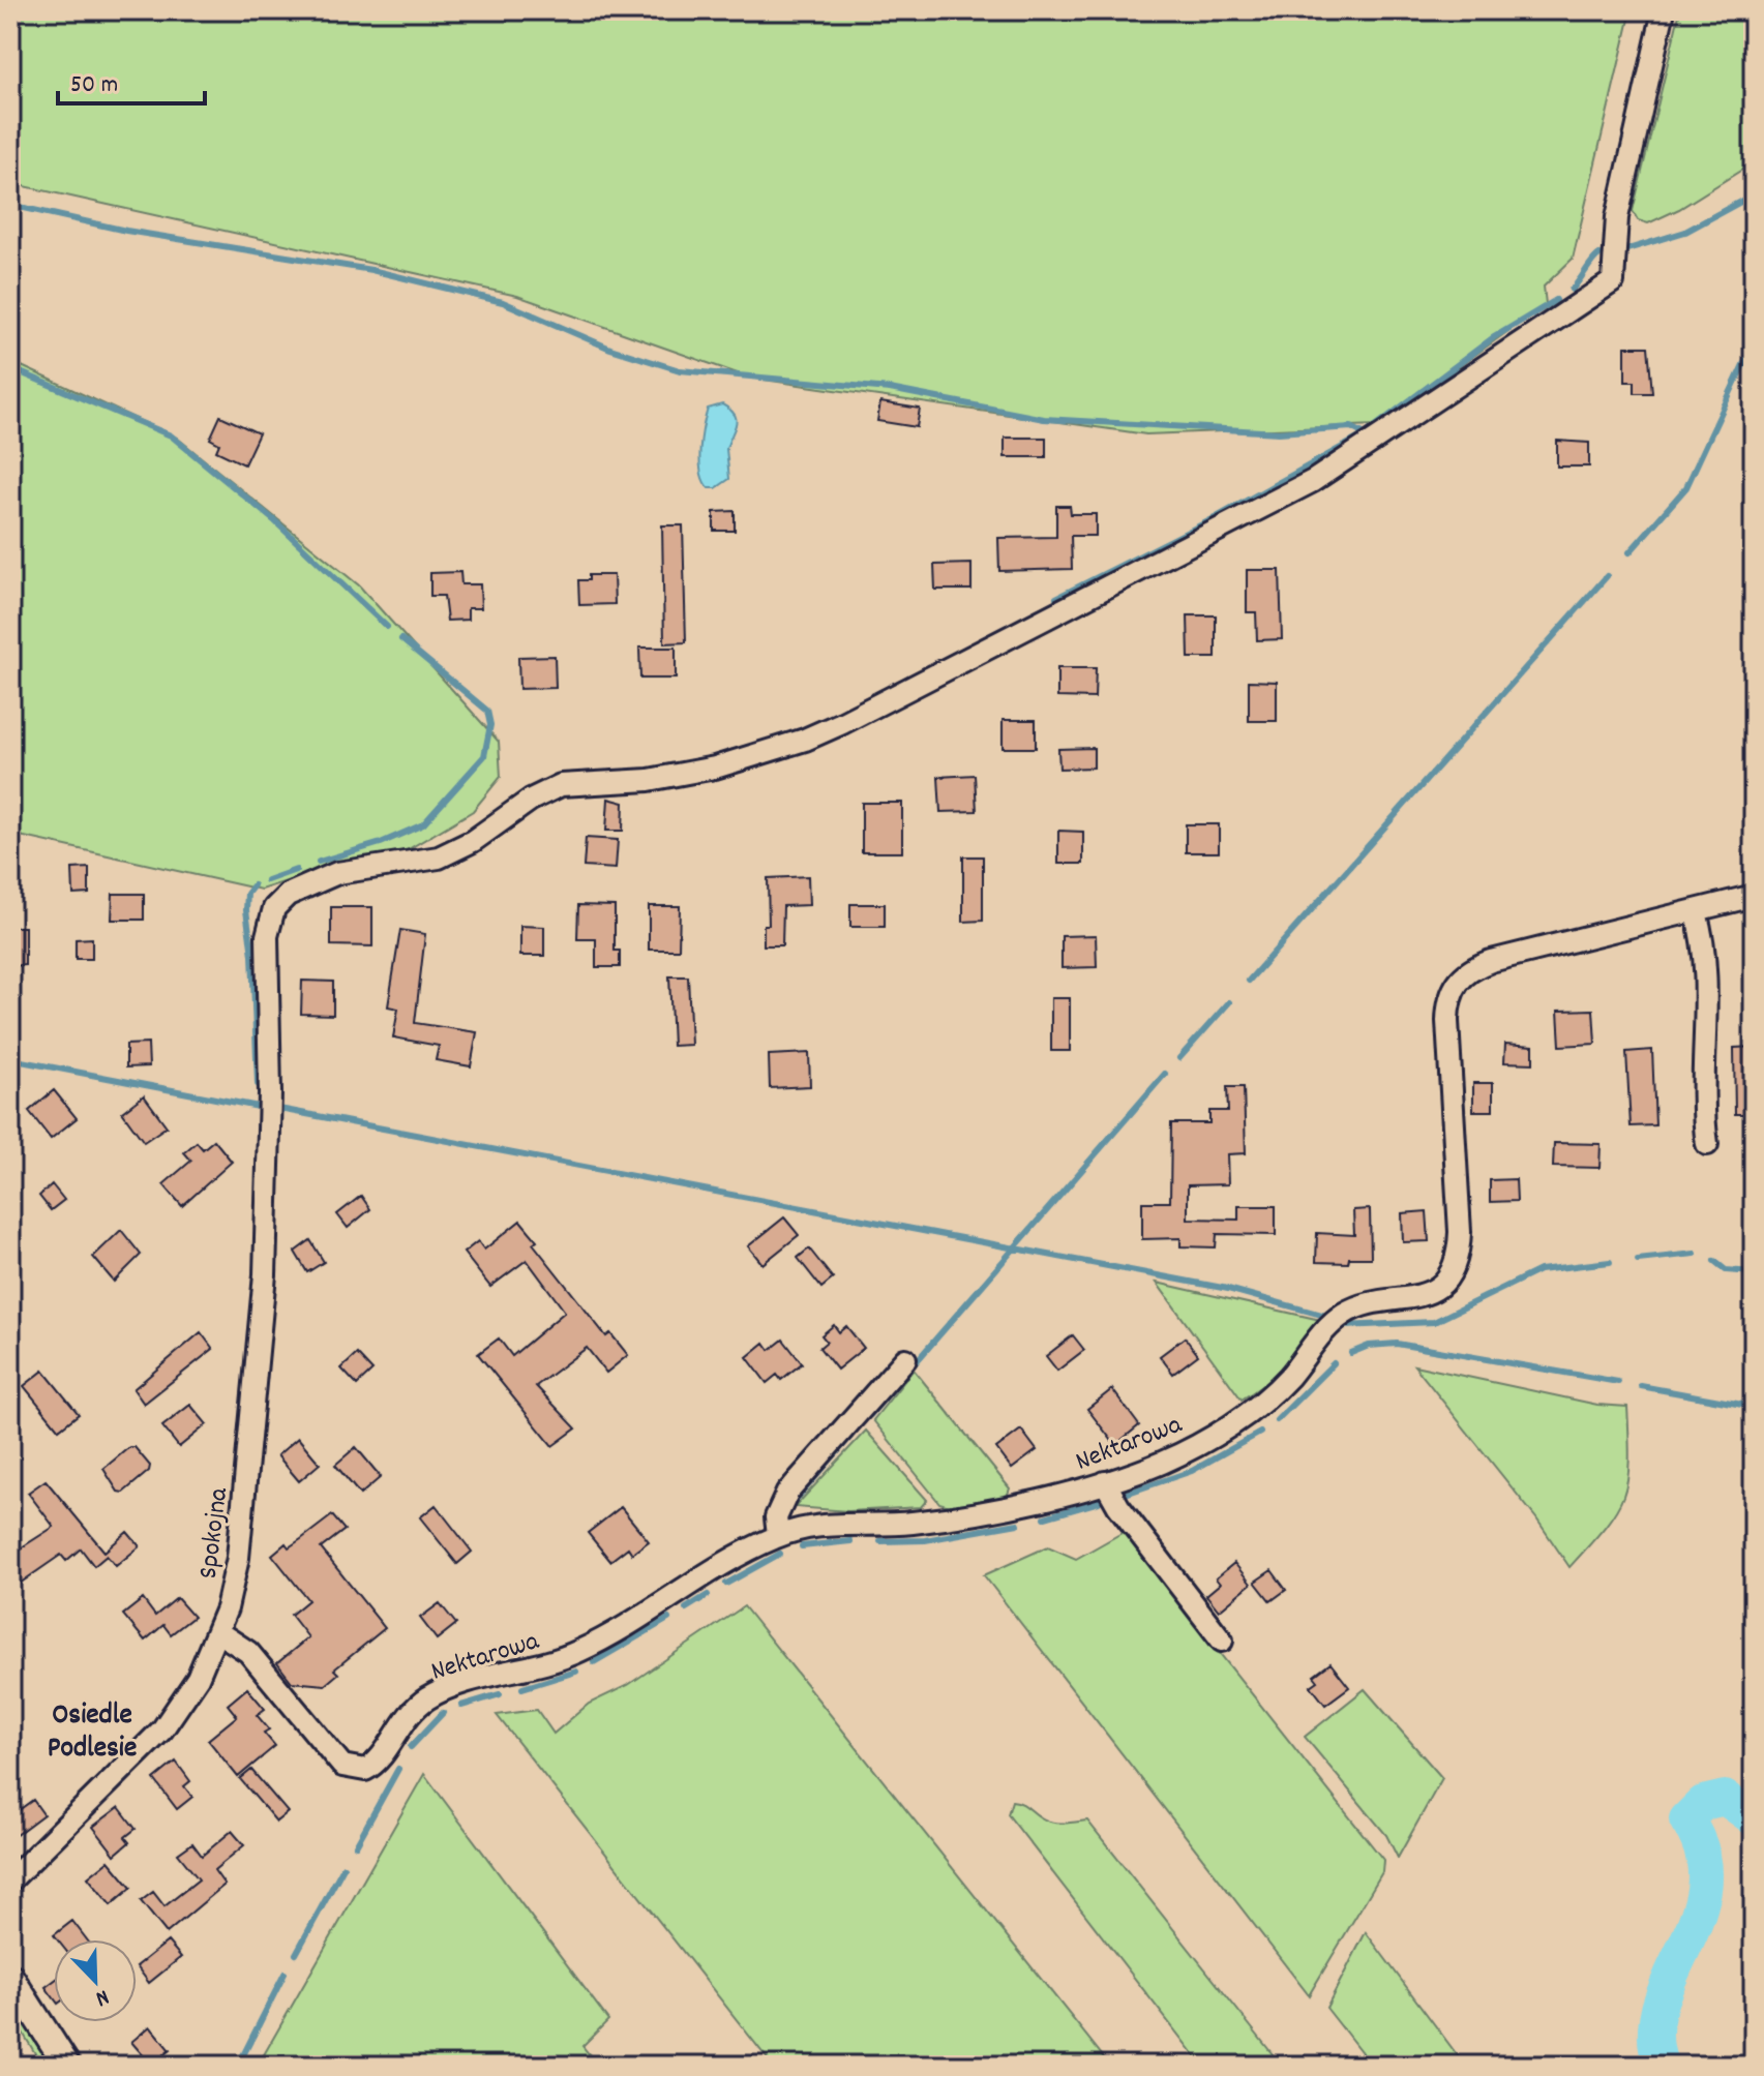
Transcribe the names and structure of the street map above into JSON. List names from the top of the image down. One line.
{"streets":{"street":["Nektarowa","Spokojna"]},"crossings":[["Nektarowa","Spokojna"]],"districts":["Osiedle Podlesie"],"scale_bar":"50 m","north":"bottom right"}
